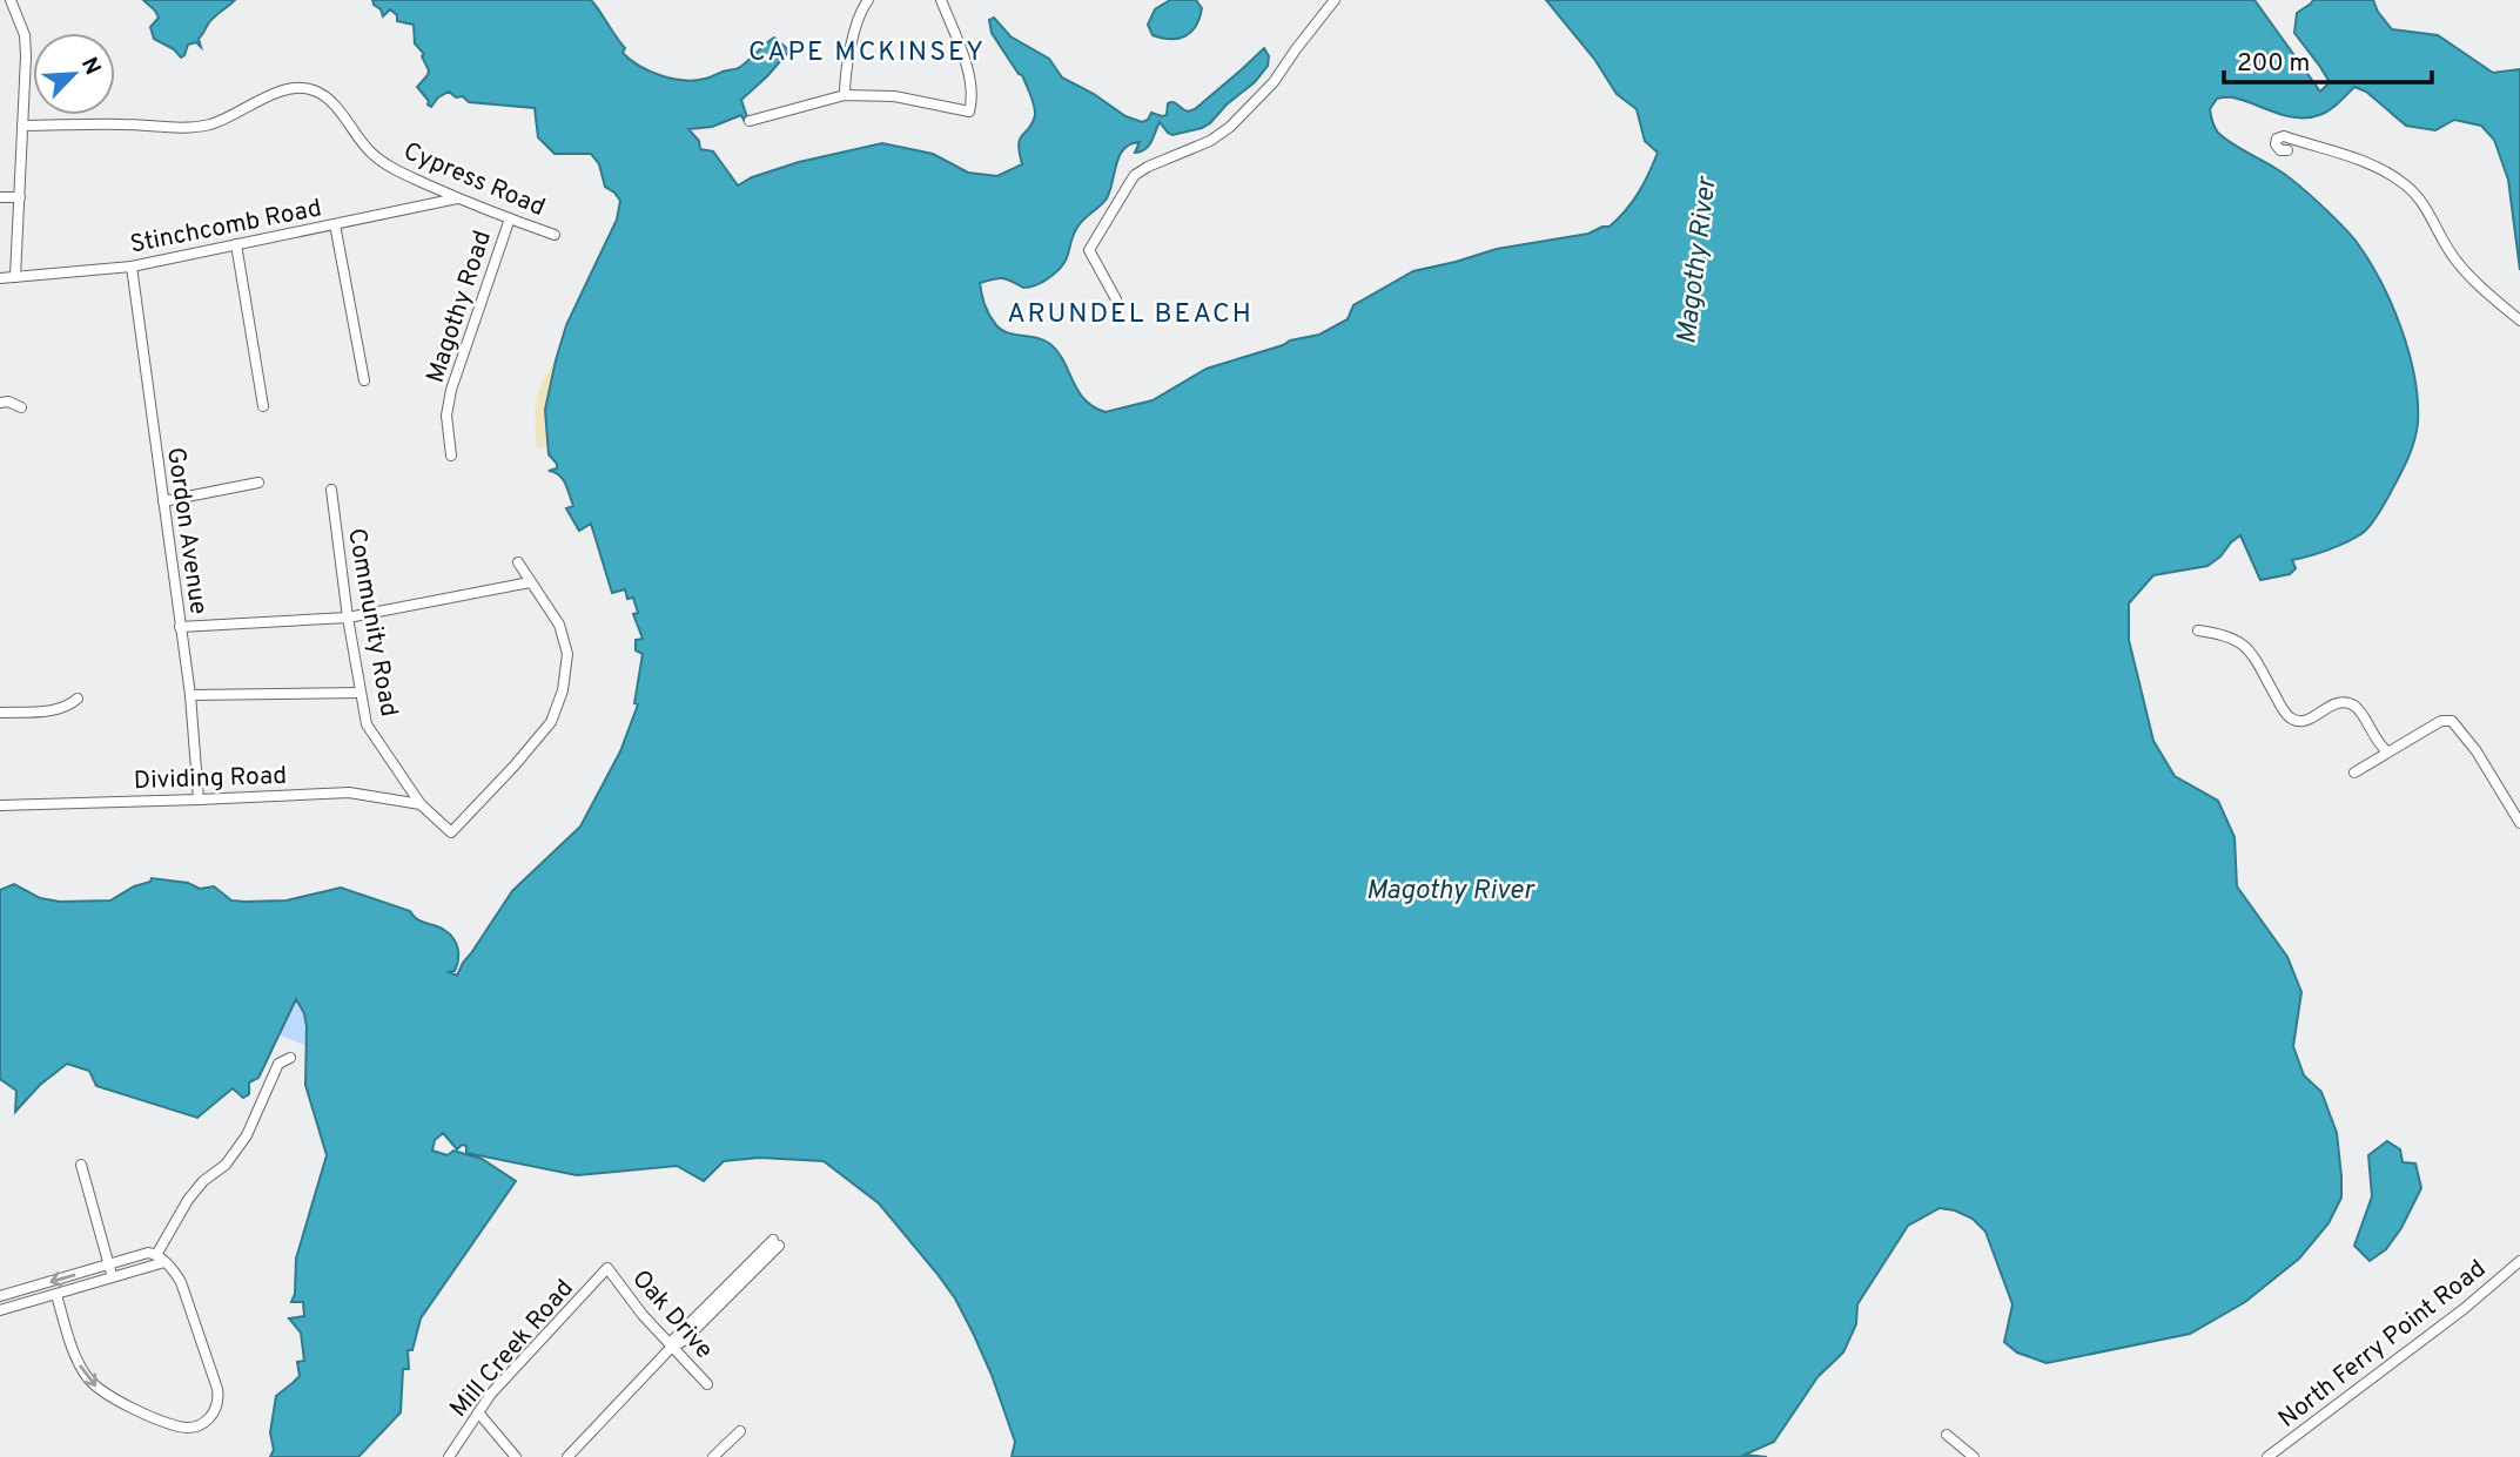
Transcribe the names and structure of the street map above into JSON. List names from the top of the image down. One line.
{"streets":{"street":["Cypress Road","Stinchcomb Road","Magothy Road","Gordon Avenue","Community Road","Dividing Road","Oak Drive","North Ferry Point Road","Mill Creek Road"]},"crossings":[["Cypress Road","Stinchcomb Road"],["Cypress Road","Magothy Road"],["Stinchcomb Road","Gordon Avenue"],["Gordon Avenue","Dividing Road"],["Community Road","Dividing Road"],["Oak Drive","Mill Creek Road"]],"districts":["CAPE MCKINSEY","ARUNDEL BEACH"],"water":["Magothy River"],"scale_bar":"200 m","north":"top right"}
